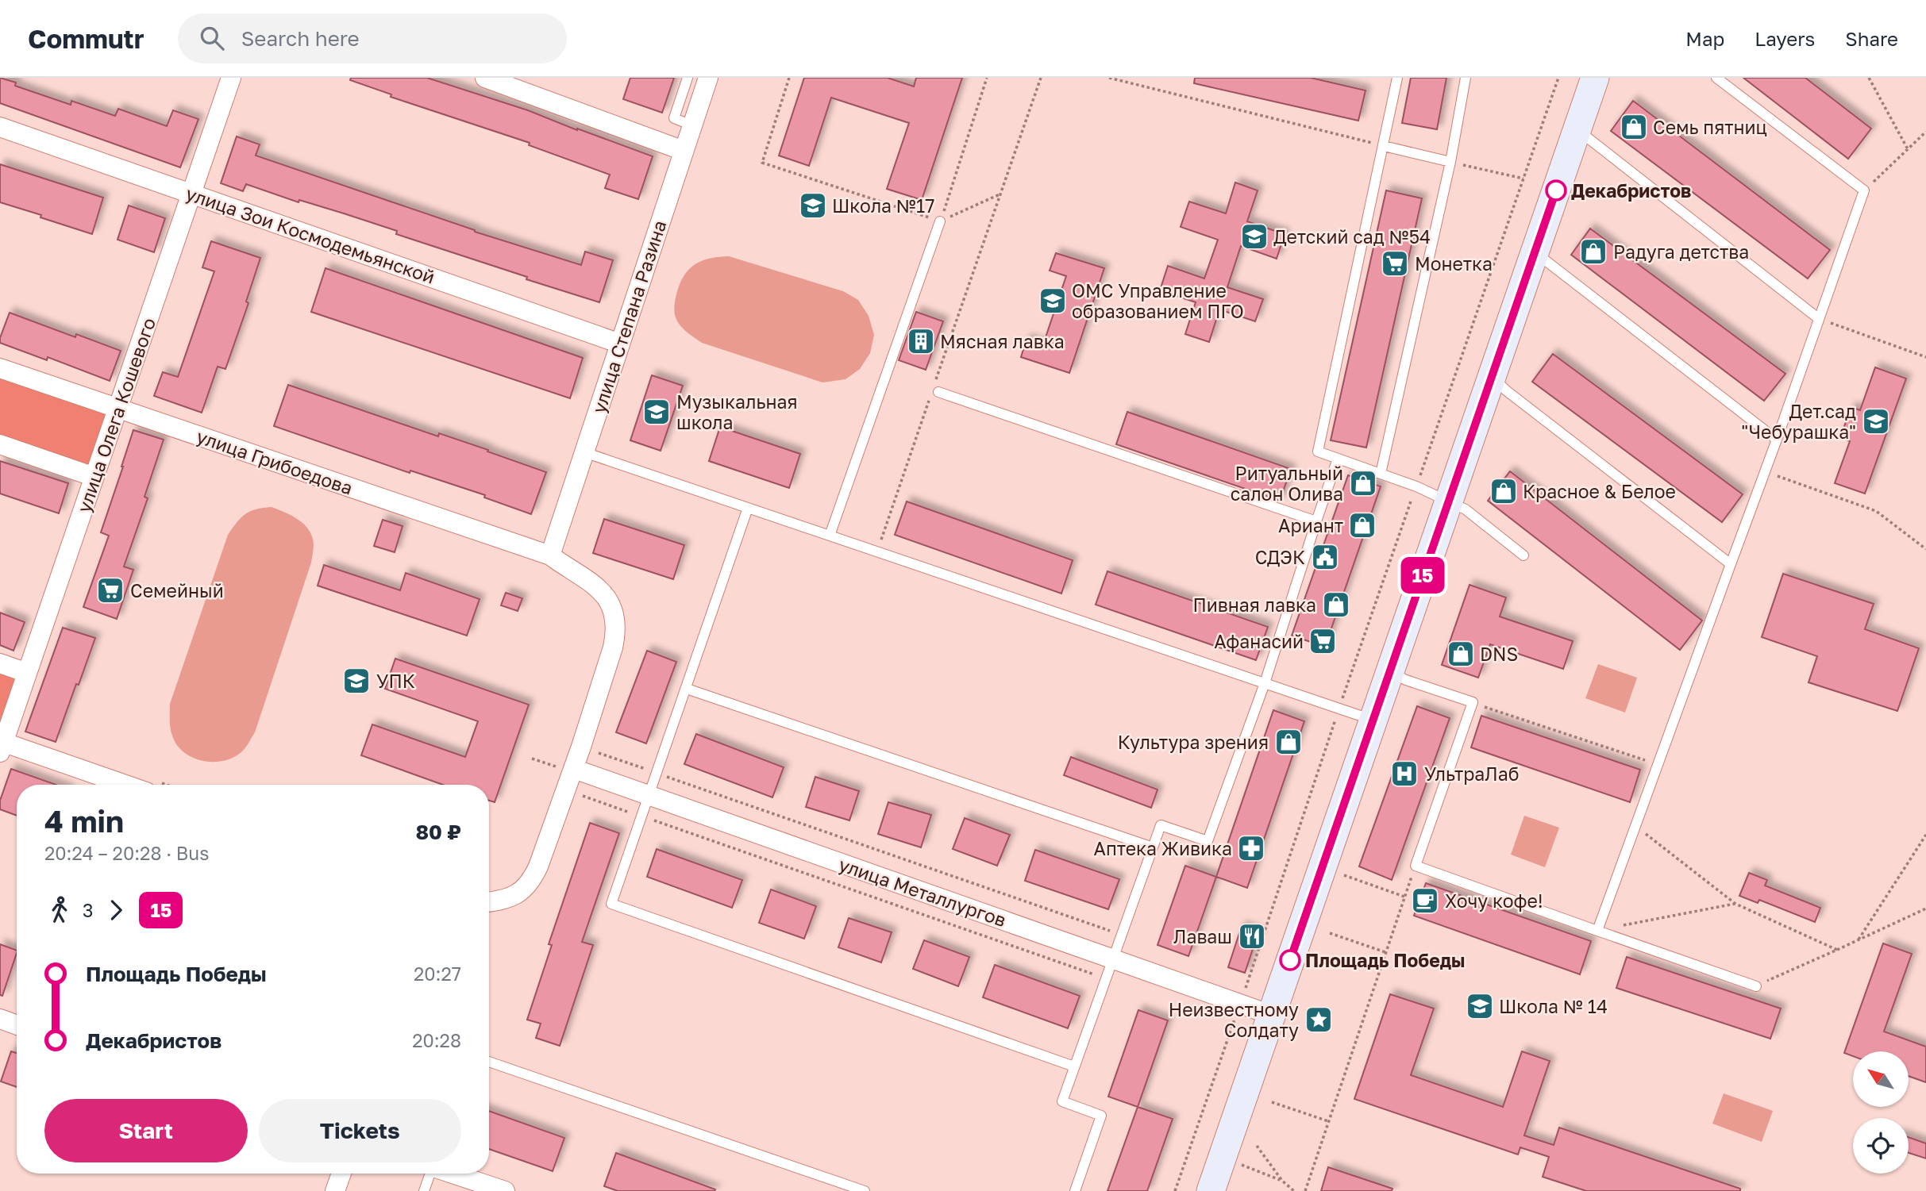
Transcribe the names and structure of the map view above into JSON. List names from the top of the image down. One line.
{"streets":{"street":["улица Зои Космодемьянской","улица Степана Разина","улица Олега Кошевого","улица Грибоедова","улица Металлургов"]},"crossings":[["улица Зои Космодемьянской","улица Степана Разина"],["улица Зои Космодемьянской","улица Олега Кошевого"],["улица Степана Разина","улица Грибоедова"],["улица Олега Кошевого","улица Грибоедова"],["улица Грибоедова","улица Металлургов"]],"places":{"shop":["Семь пятниц","Радуга детства","Ритуальный салон Олива","Красное & Белое","Ариант","Пивная лавка","DNS","Культура зрения"],"other":["Декабристов","Площадь Победы"],"school or university":["Школа №17","Детский сад №54","ОМС Управление образованием ПГО","Музыкальная школа","Дет.сад \"Чебурашка\"","УПК","Школа № 14"],"supermarket":["Монетка","Семейный","Афанасий"],"building":["Мясная лавка"],"public building":["СДЭК"],"hospital":["УльтраЛаб"],"pharmacy":["Аптека Живика"],"cafe":["Хочу кофе!"],"restaurant":["Лаваш"],"place":["Неизвестному Солдату"]},"lines":["bus line 15"],"north":"top left","page":{"header":"Commutr","search":"Search here","nav":["Map","Layers","Share"],"on_map":"15","heading":["4 min","20:24 – 20:28 · Bus","80 ₽"],"legs":["3","15"],"list":[{"name":"Площадь Победы","value":"20:27"},{"name":"Декабристов","value":"20:28"}],"buttons":["Start","Tickets"]}}
